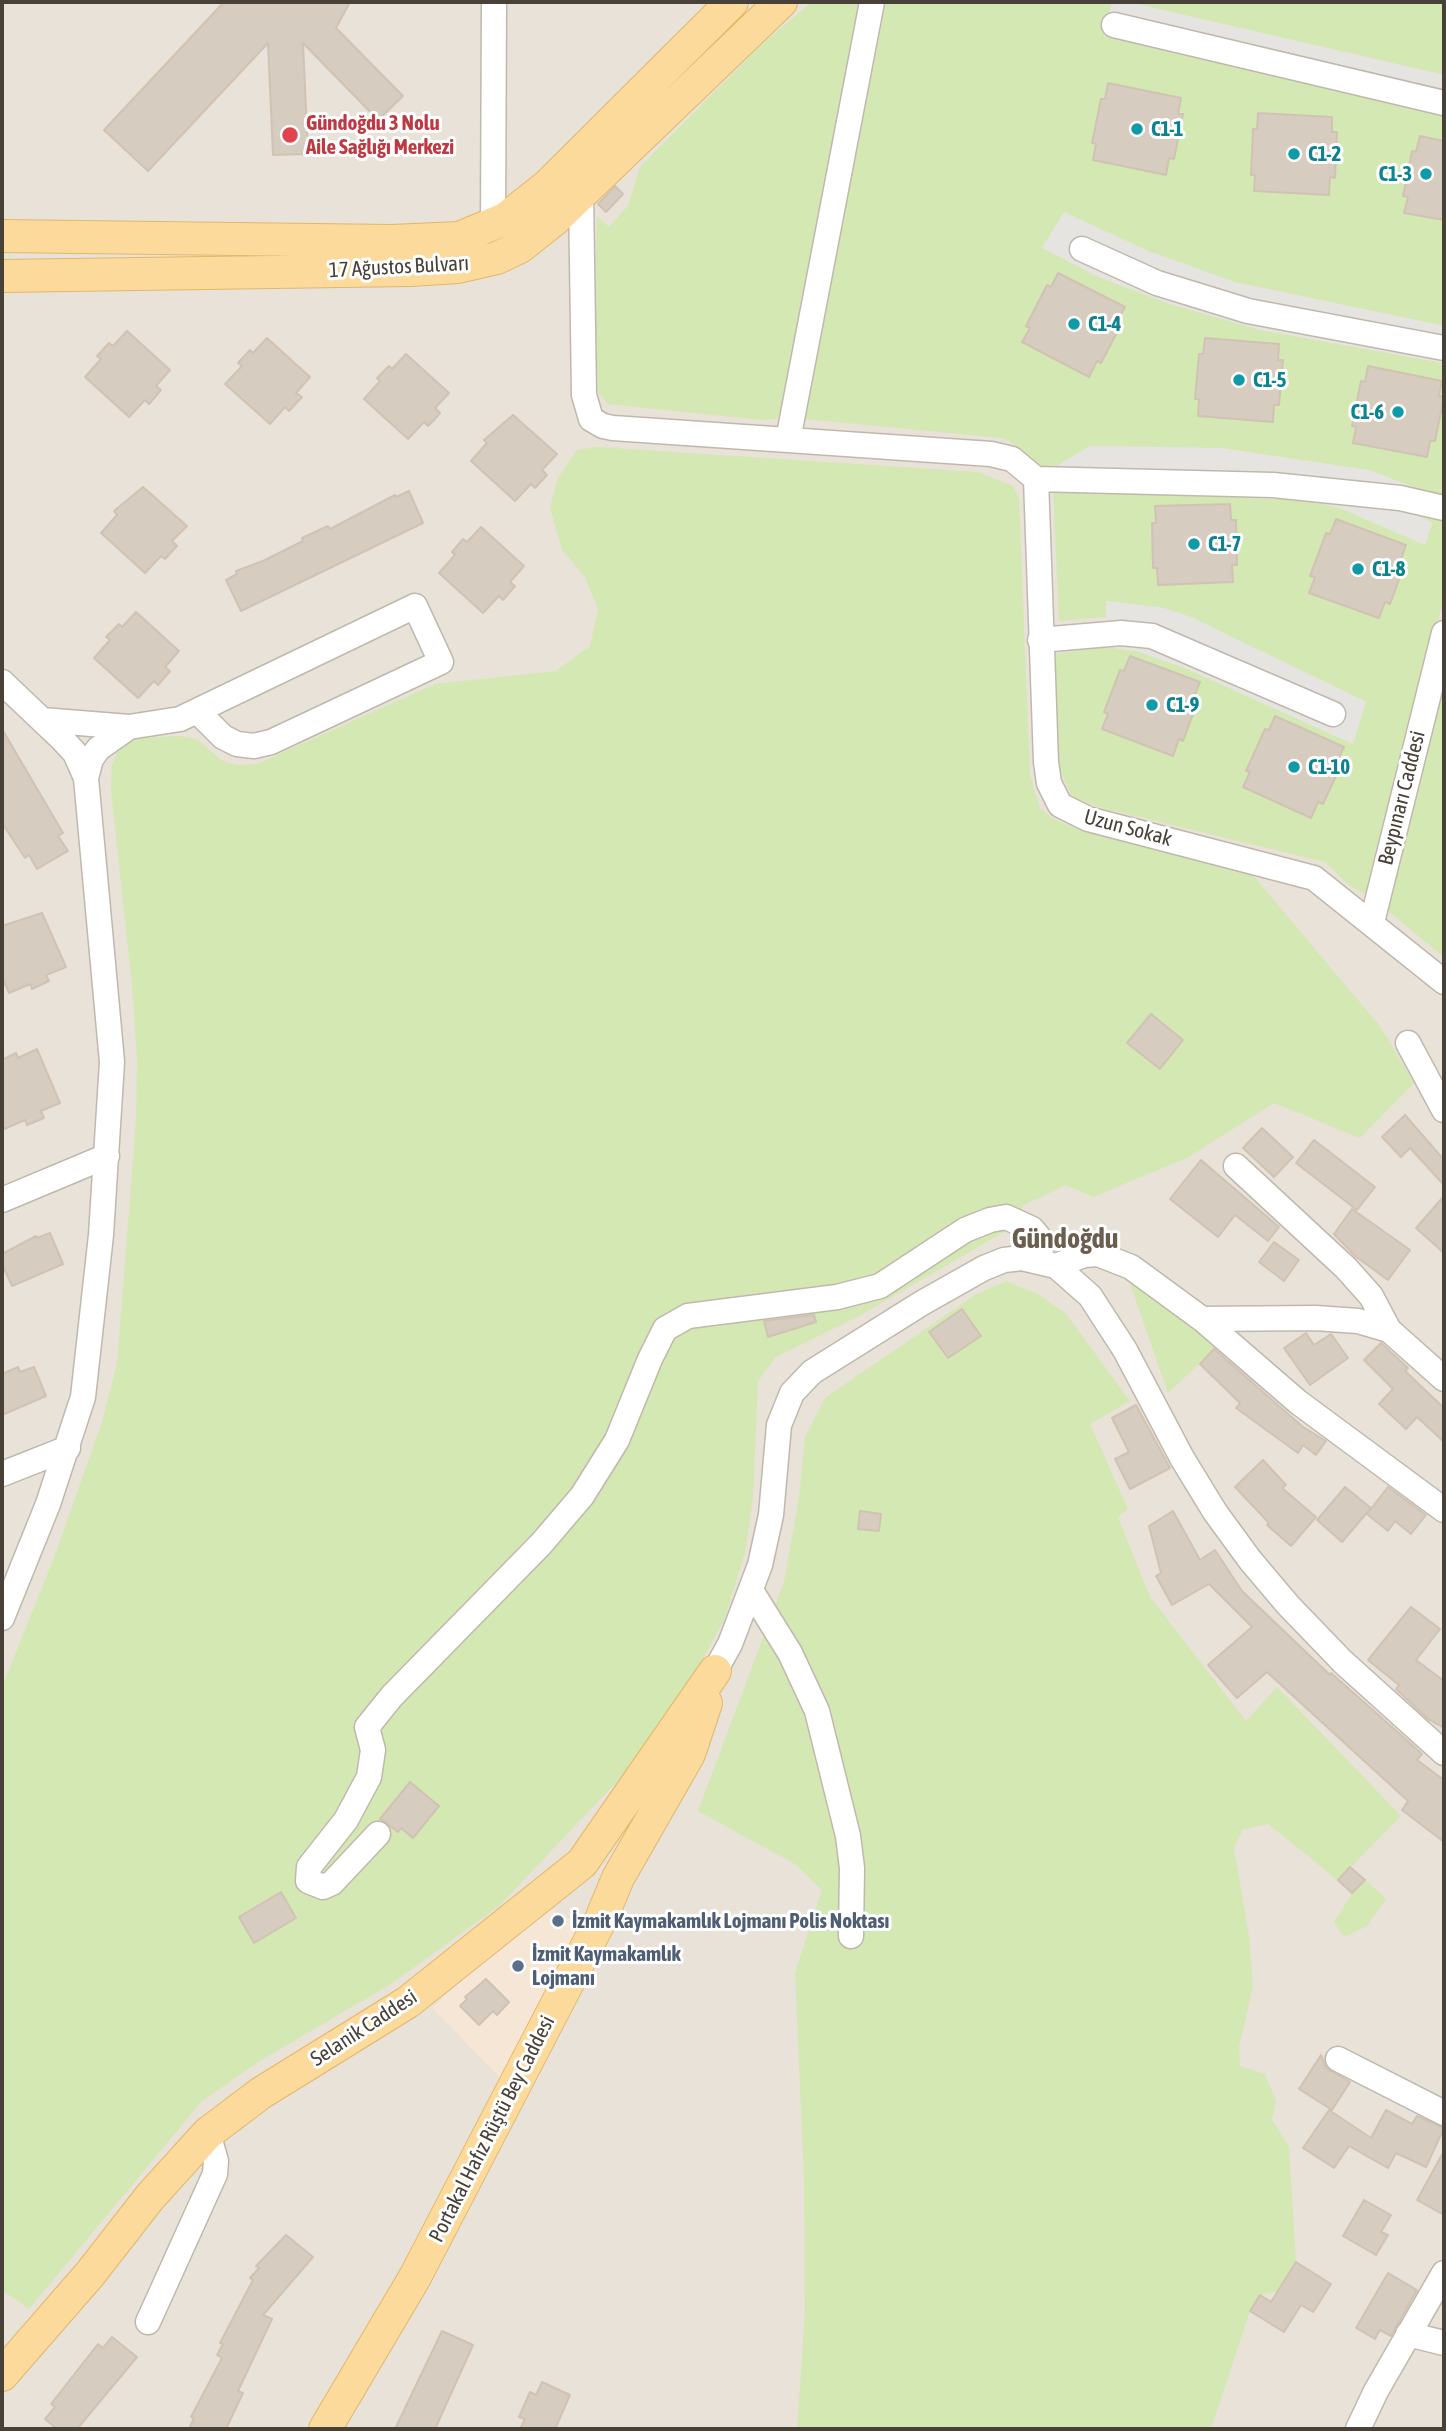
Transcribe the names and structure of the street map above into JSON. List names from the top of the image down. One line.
{"streets":{"main road":["17 Ağustos Bulvarı","Selanik Caddesi","Portakal Hafız Rüştü Bey Caddesi"],"street":["Beypınarı Caddesi","Uzun Sokak"]},"crossings":[["Beypınarı Caddesi","Uzun Sokak"],["Selanik Caddesi","Portakal Hafız Rüştü Bey Caddesi"]],"districts":["Gündoğdu"],"places":["C1-1","Gündoğdu 3 Nolu Aile Sağlığı Merkezi","C1-2","C1-3","C1-4","C1-5","C1-6","C1-7","C1-8","C1-9","C1-10","İzmit Kaymakamlık Lojmanı Polis Noktası","İzmit Kaymakamlık Lojmanı"]}
